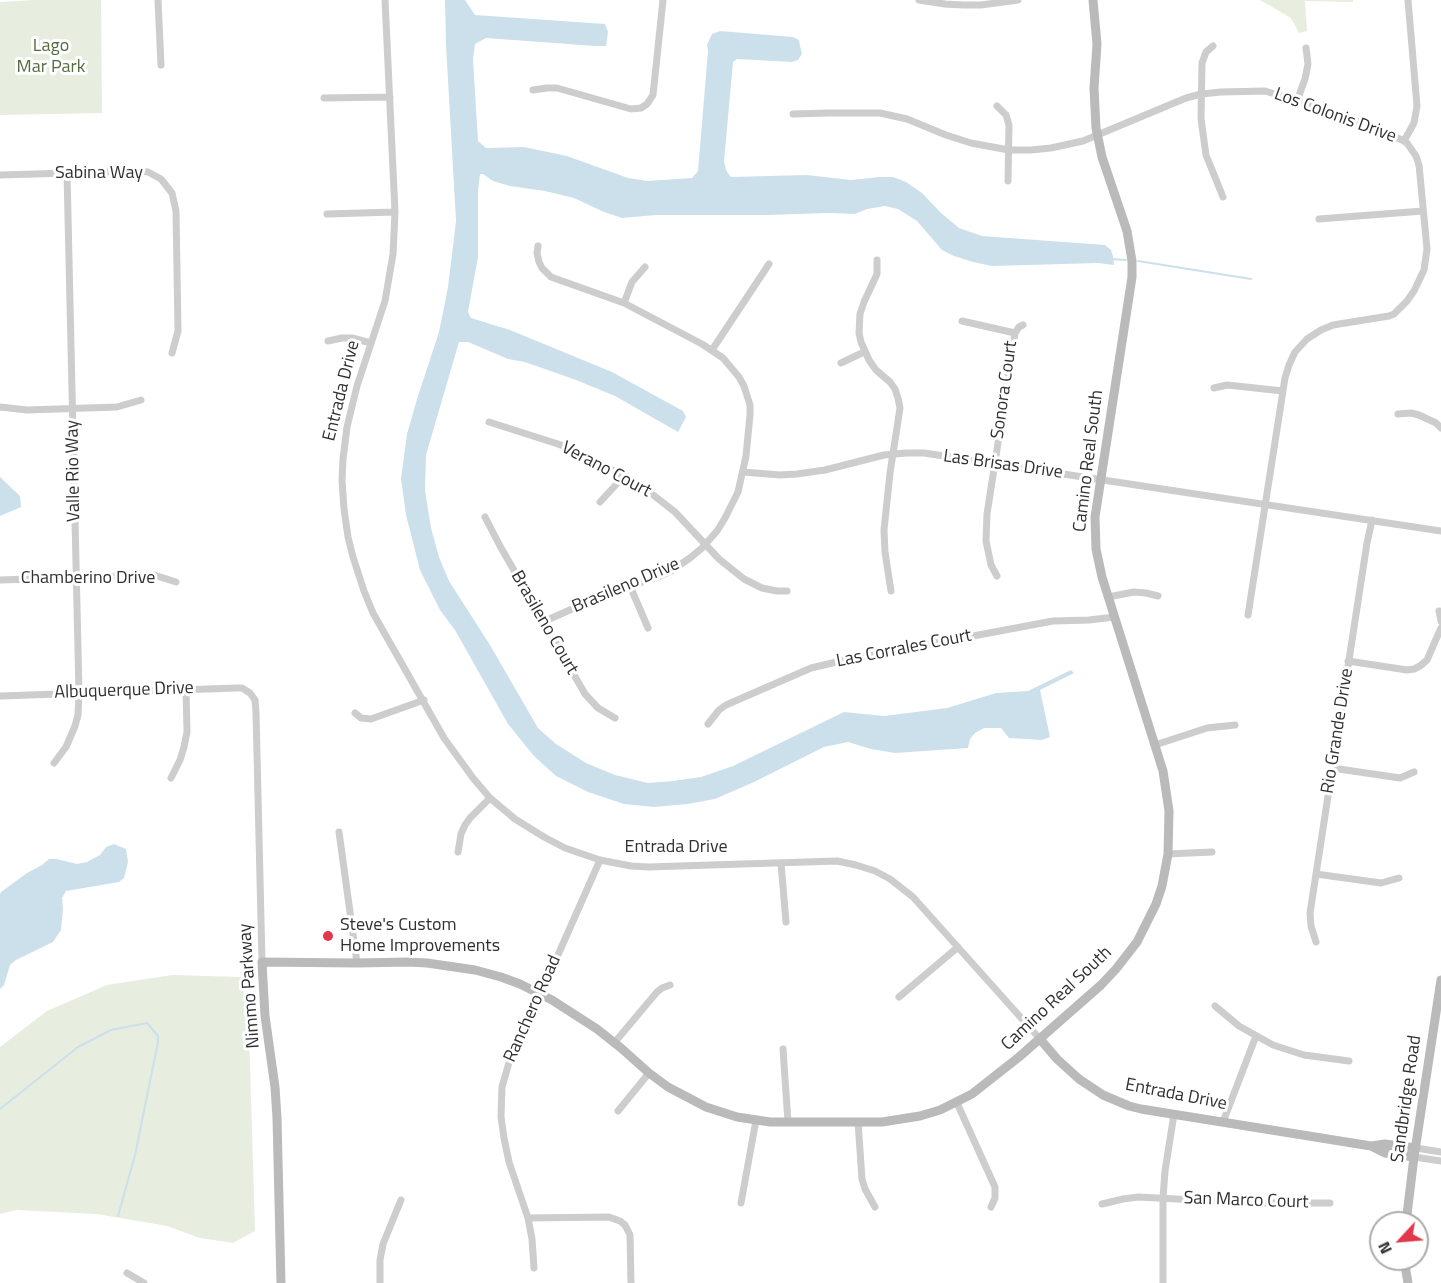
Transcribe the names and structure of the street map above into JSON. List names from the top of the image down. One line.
{"streets":{"street":["Los Colonis Drive","Sabina Way","Sonora Court","Entrada Drive","Camino Real South","Las Brisas Drive","Verano Court","Valle Rio Way","Chamberino Drive","Brasileno Drive","Brasileno Court","Las Corrales Court","Albuquerque Drive","Rio Grande Drive","Nimmo Parkway","Ranchero Road","Sandbridge Road","San Marco Court"]},"crossings":[["Los Colonis Drive","Camino Real South"],["Los Colonis Drive","Las Brisas Drive"],["Sabina Way","Valle Rio Way"],["Sonora Court","Las Brisas Drive"],["Entrada Drive","Camino Real South"],["Entrada Drive","Ranchero Road"],["Entrada Drive","Sandbridge Road"],["Camino Real South","Las Brisas Drive"],["Camino Real South","Las Corrales Court"],["Camino Real South","Nimmo Parkway"],["Camino Real South","Ranchero Road"],["Las Brisas Drive","Brasileno Drive"],["Las Brisas Drive","Rio Grande Drive"],["Verano Court","Brasileno Drive"],["Valle Rio Way","Chamberino Drive"],["Valle Rio Way","Albuquerque Drive"],["Brasileno Drive","Brasileno Court"],["Albuquerque Drive","Nimmo Parkway"]],"parks":["Lago Mar Park"],"places":["Steve's Custom Home Improvements"],"north":"bottom left"}
